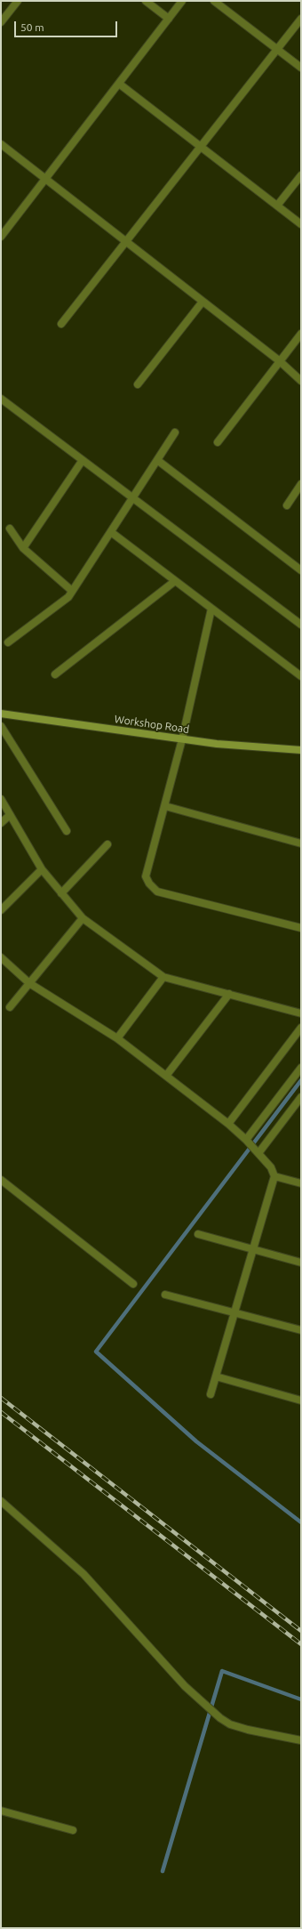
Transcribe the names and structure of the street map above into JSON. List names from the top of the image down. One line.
{"streets":{"main road":["Workshop Road"]},"scale_bar":"50 m"}
